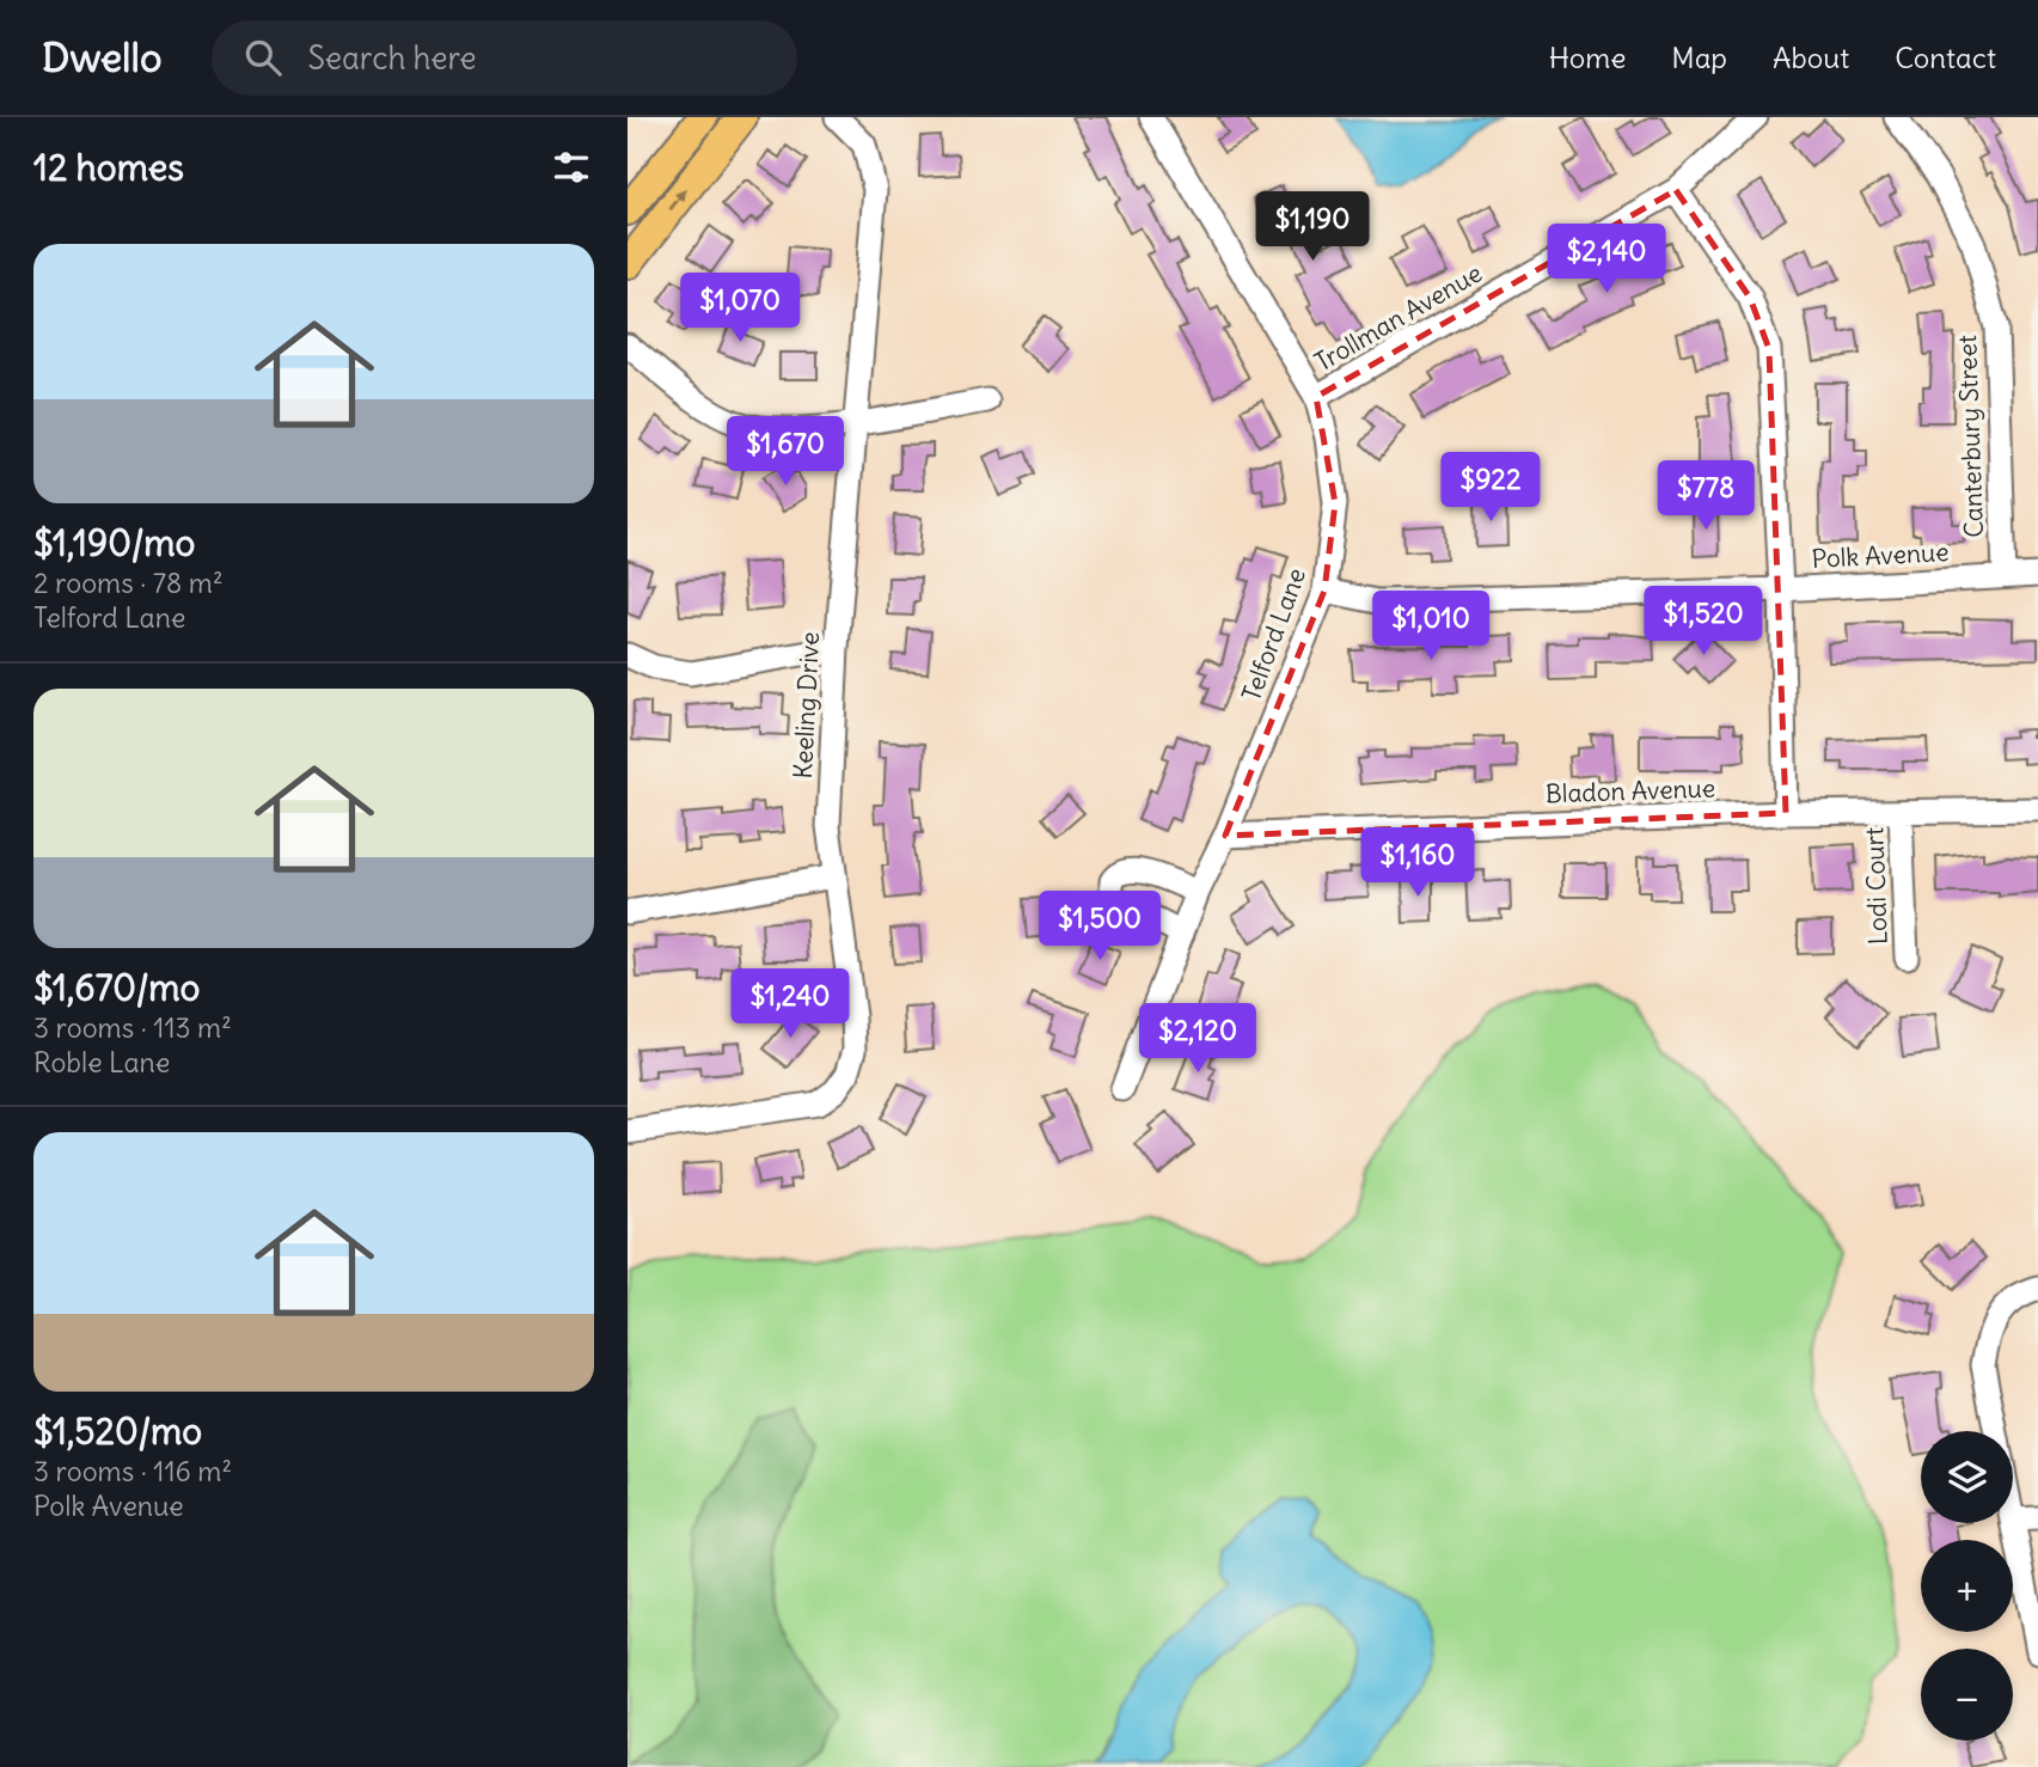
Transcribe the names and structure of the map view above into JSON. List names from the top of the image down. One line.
{"streets":{"street":["Trollman Avenue","Canterbury Street","Polk Avenue","Telford Lane","Keeling Drive","Bladon Avenue","Lodi Court"]},"crossings":[["Trollman Avenue","Telford Lane"],["Canterbury Street","Polk Avenue"],["Polk Avenue","Telford Lane"],["Telford Lane","Bladon Avenue"],["Bladon Avenue","Lodi Court"]],"page":{"header":"Dwello","search":"Search here","nav":["Home","Map","About","Contact"],"heading":"12 homes","price":["$1,190","$2,140","$1,070","$1,670","$922","$778","$1,520","$1,010","$1,160","$1,500","$1,240","$2,120"],"list":[{"name":"$1,190/mo","note":"2 rooms · 78 m² · Telford Lane"},{"name":"$1,670/mo","note":"3 rooms · 113 m² · Roble Lane"},{"name":"$1,520/mo","note":"3 rooms · 116 m² · Polk Avenue"}],"map_buttons":["+","−"]}}
